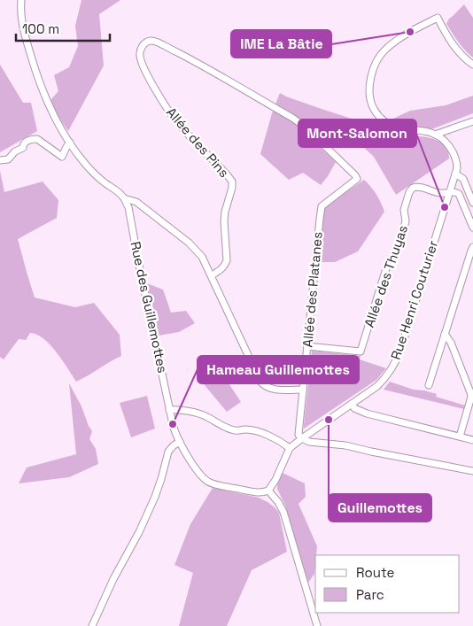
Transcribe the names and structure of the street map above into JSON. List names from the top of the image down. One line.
{"streets":{"street":["Allée des Pins","Allée des Thuyas","Allée des Platanes","Rue Henri Couturier","Rue des Guillemottes"]},"crossings":[["Allée des Pins","Allée des Platanes"],["Allée des Thuyas","Allée des Platanes"],["Allée des Thuyas","Rue Henri Couturier"],["Allée des Platanes","Rue Henri Couturier"]],"places":["IME La Bâtie","Mont-Salomon","Guillemottes","Hameau Guillemottes"],"legend":["Route","Parc"],"scale_bar":"100 m"}
